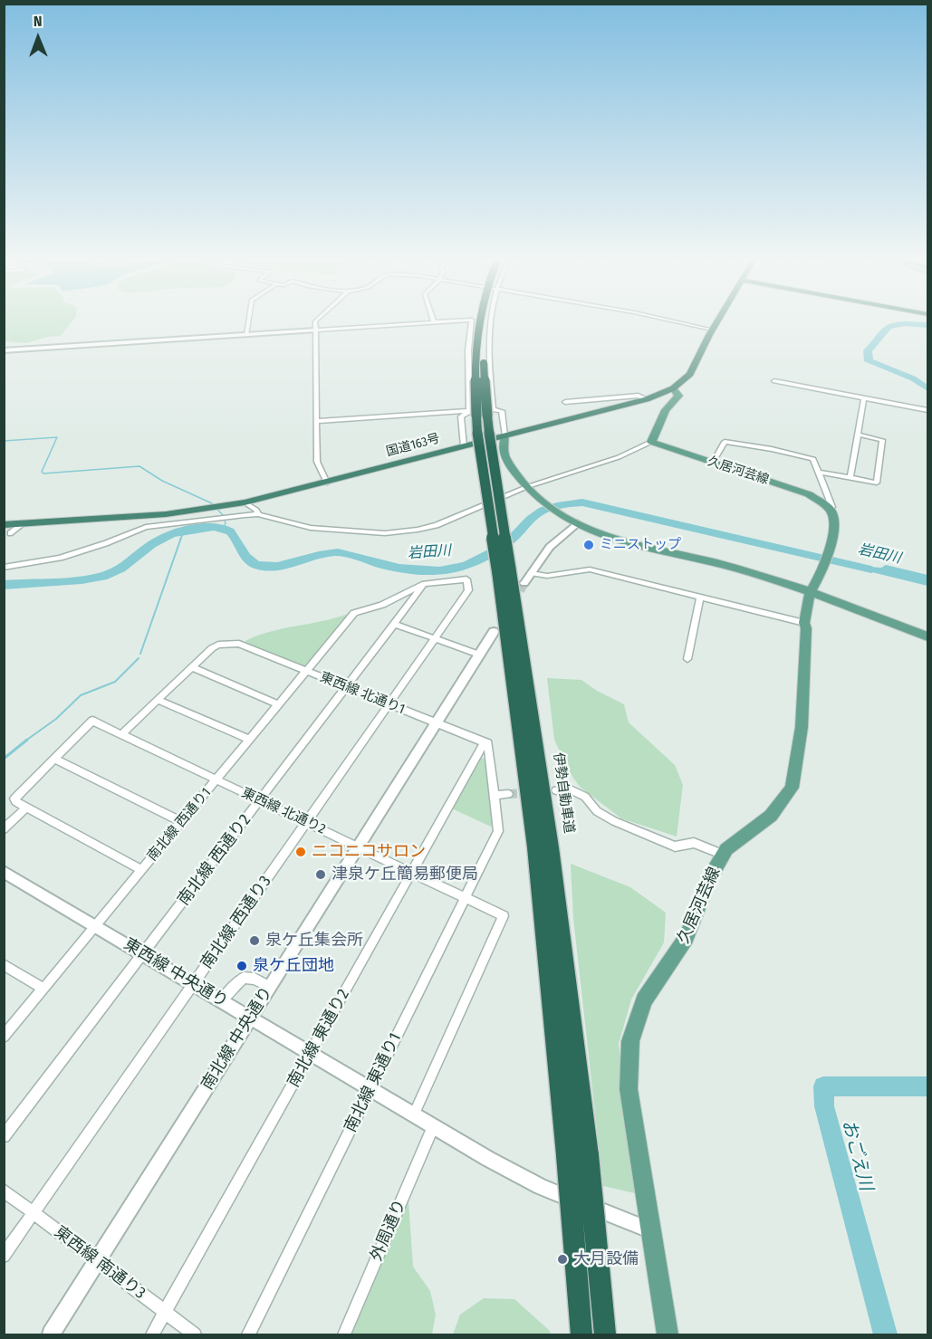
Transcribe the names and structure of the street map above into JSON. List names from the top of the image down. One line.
{"streets":{"highway":["国道163号"],"main road":["久居河芸線"],"street":["東西線 北通り1","東西線 北通り2","南北線 西通り1","南北線 西通り2","南北線 西通り3","東西線 中央通り","南北線 中央通り","南北線 東通り2","南北線 東通り1","外周通り","東西線 南通り3"]},"crossings":[["久居河芸線","東西線 中央通り"],["東西線 北通り1","南北線 西通り1"],["東西線 北通り1","南北線 西通り2"],["東西線 北通り1","南北線 西通り3"],["東西線 北通り1","南北線 中央通り"],["東西線 北通り1","南北線 東通り2"],["東西線 北通り2","南北線 西通り1"],["東西線 北通り2","南北線 西通り2"],["東西線 北通り2","南北線 西通り3"],["東西線 北通り2","東西線 中央通り"],["東西線 北通り2","南北線 中央通り"],["東西線 北通り2","南北線 東通り2"],["東西線 北通り2","南北線 東通り1"],["南北線 西通り1","南北線 西通り2"],["南北線 西通り1","南北線 西通り3"],["南北線 西通り1","東西線 中央通り"],["南北線 西通り2","南北線 西通り3"],["南北線 西通り2","東西線 中央通り"],["南北線 西通り3","東西線 中央通り"],["南北線 西通り3","東西線 南通り3"],["東西線 中央通り","南北線 中央通り"],["東西線 中央通り","南北線 東通り2"],["東西線 中央通り","南北線 東通り1"],["東西線 中央通り","外周通り"],["南北線 中央通り","東西線 南通り3"],["南北線 東通り2","東西線 南通り3"]],"water":["岩田川","おごえ川"],"places":["ミニストップ","ニコニコサロン","津泉ケ丘簡易郵便局","泉ケ丘集会所","泉ケ丘団地","大月設備"],"north":"top"}
